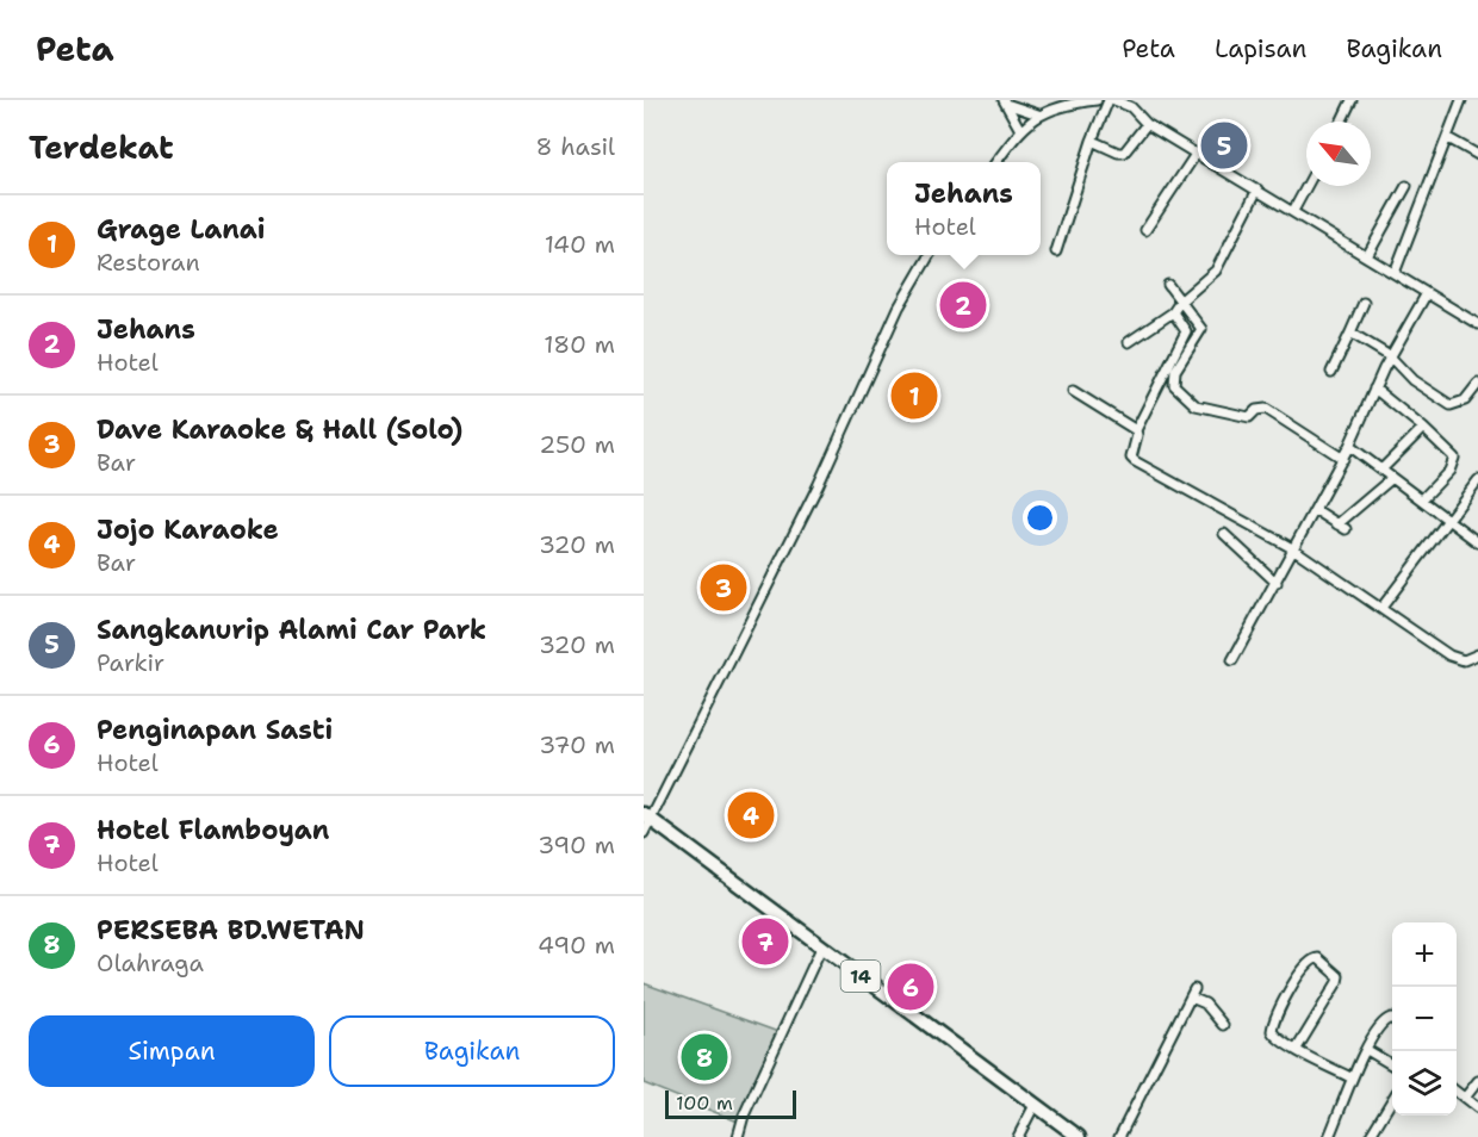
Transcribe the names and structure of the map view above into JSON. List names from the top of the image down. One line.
{"streets":{"highway":["14"]},"scale_bar":"100 m","north":"top left","page":{"header":"Peta","nav":["Peta","Lapisan","Bagikan"],"heading":["Terdekat","8 hasil"],"pins":["5","2","1","3","4","7","6","8"],"popup":["Jehans","Hotel"],"list":[{"mark":"1","name":"Grage Lanai","note":"Restoran","value":"140 m"},{"mark":"2","name":"Jehans","note":"Hotel","value":"180 m"},{"mark":"3","name":"Dave Karaoke & Hall (Solo)","note":"Bar","value":"250 m"},{"mark":"4","name":"Jojo Karaoke","note":"Bar","value":"320 m"},{"mark":"5","name":"Sangkanurip Alami Car Park","note":"Parkir","value":"320 m"},{"mark":"6","name":"Penginapan Sasti","note":"Hotel","value":"370 m"},{"mark":"7","name":"Hotel Flamboyan","note":"Hotel","value":"390 m"},{"mark":"8","name":"PERSEBA BD.WETAN","note":"Olahraga","value":"490 m"}],"map_buttons":["+","−"],"buttons":["Simpan","Bagikan"],"scale":"100 m"}}
